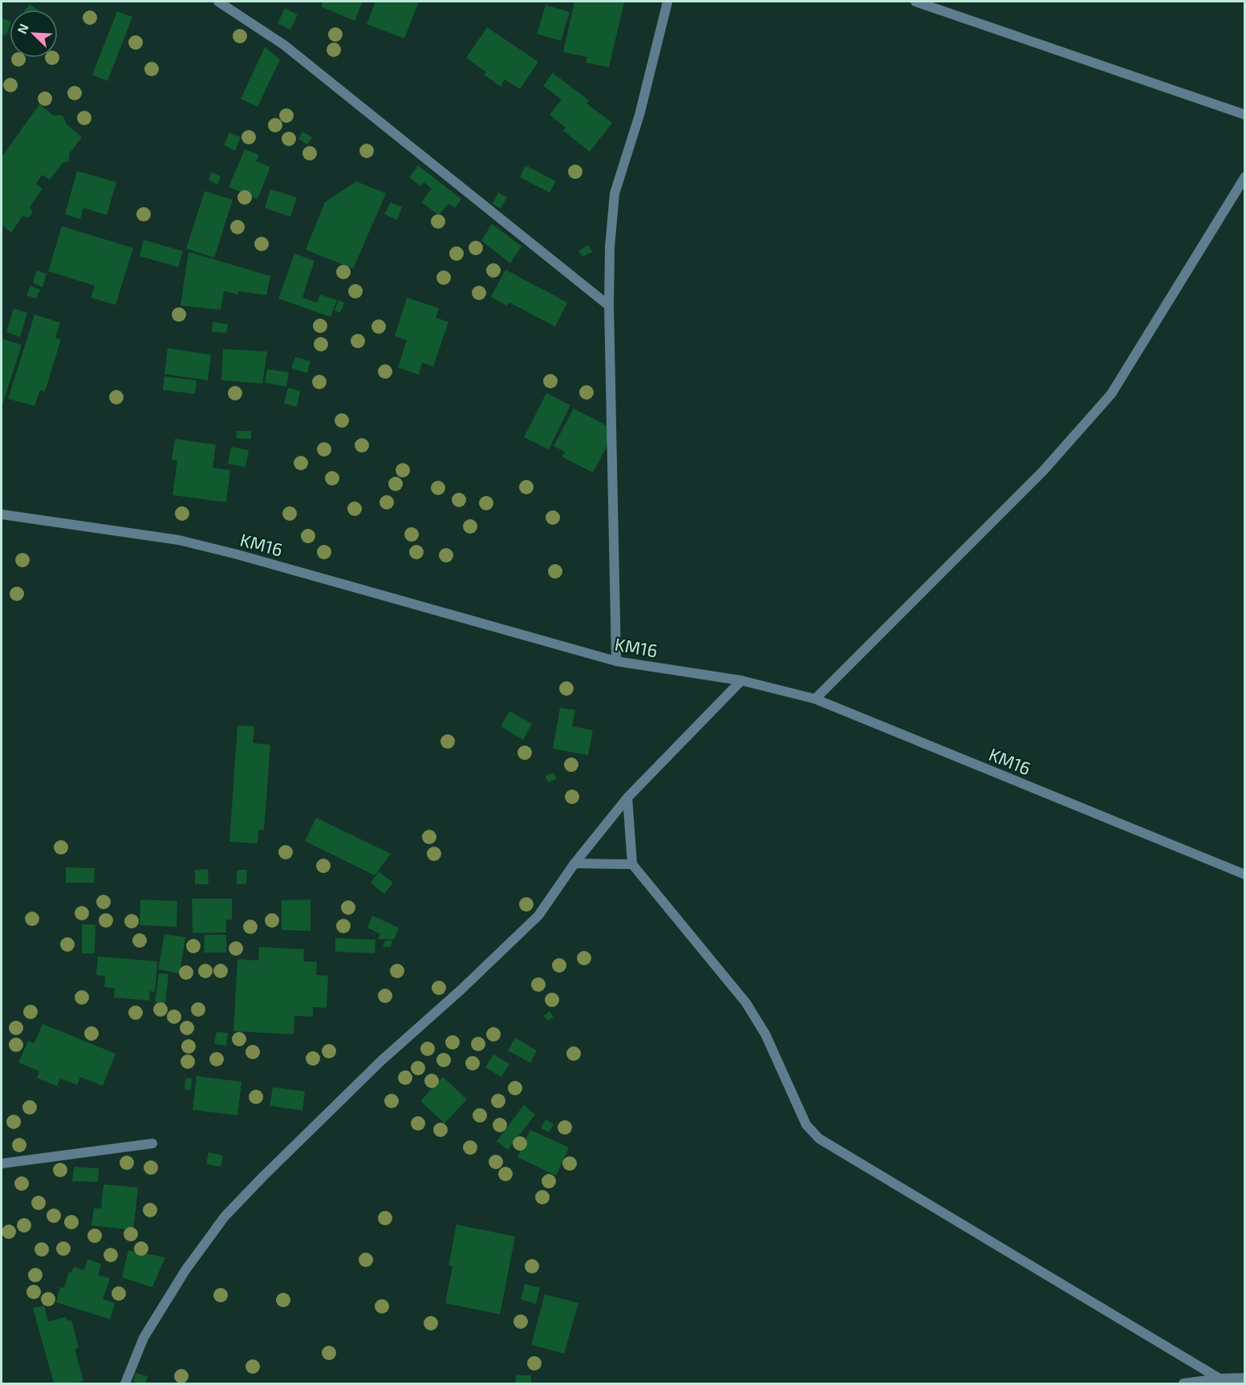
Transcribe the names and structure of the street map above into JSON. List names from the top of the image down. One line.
{"streets":{"street":["KM16"]},"north":"top left"}
